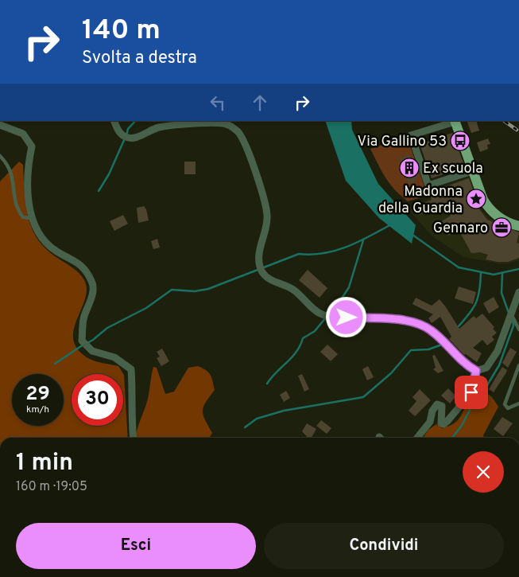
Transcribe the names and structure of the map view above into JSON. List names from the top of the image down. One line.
{"places":{"bus stop":["Via Gallino 53"],"building":["Ex scuola"],"place":["Madonna della Guardia"],"office":["Gennaro"]},"page":{"turn":["140 m","Svolta a destra"],"speed":"29 km/h","limit":"30","heading":["1 min","160 m · 19:05"],"buttons":["Esci","Condividi"]}}
